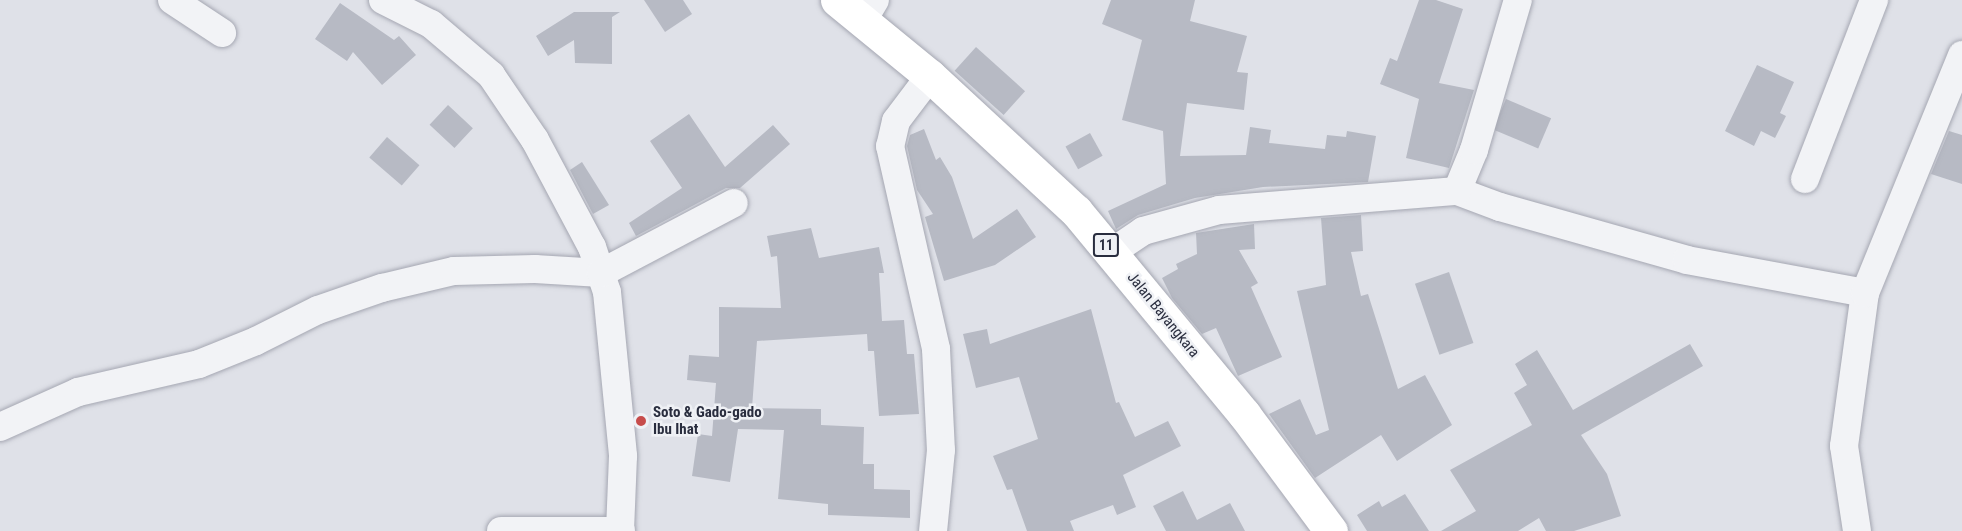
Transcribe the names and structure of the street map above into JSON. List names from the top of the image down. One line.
{"streets":{"highway":["11","Jalan Bayangkara"]},"places":["Soto & Gado-gado Ibu Ihat"]}
